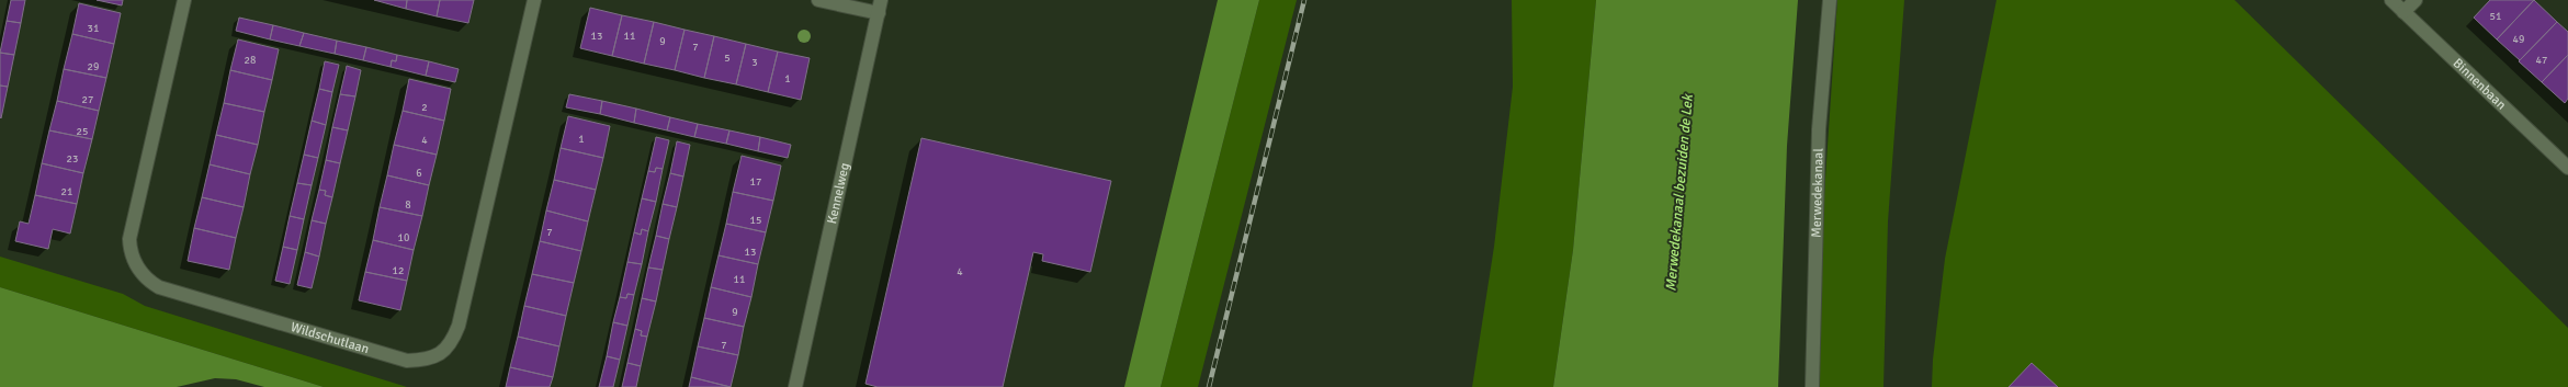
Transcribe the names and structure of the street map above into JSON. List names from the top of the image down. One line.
{"streets":{"street":["Binnenbaan","Kennelweg","Merwedekanaal","Wildschutlaan"]},"water":["Merwedekanaal bezuiden de Lek"],"house_numbers":["51","31","13","11","49","9","7","5","28","47","3","29","1","27","2","25","1","4","23","6","17","21","8","15","7","10","13","12","4","11","9","7"]}
